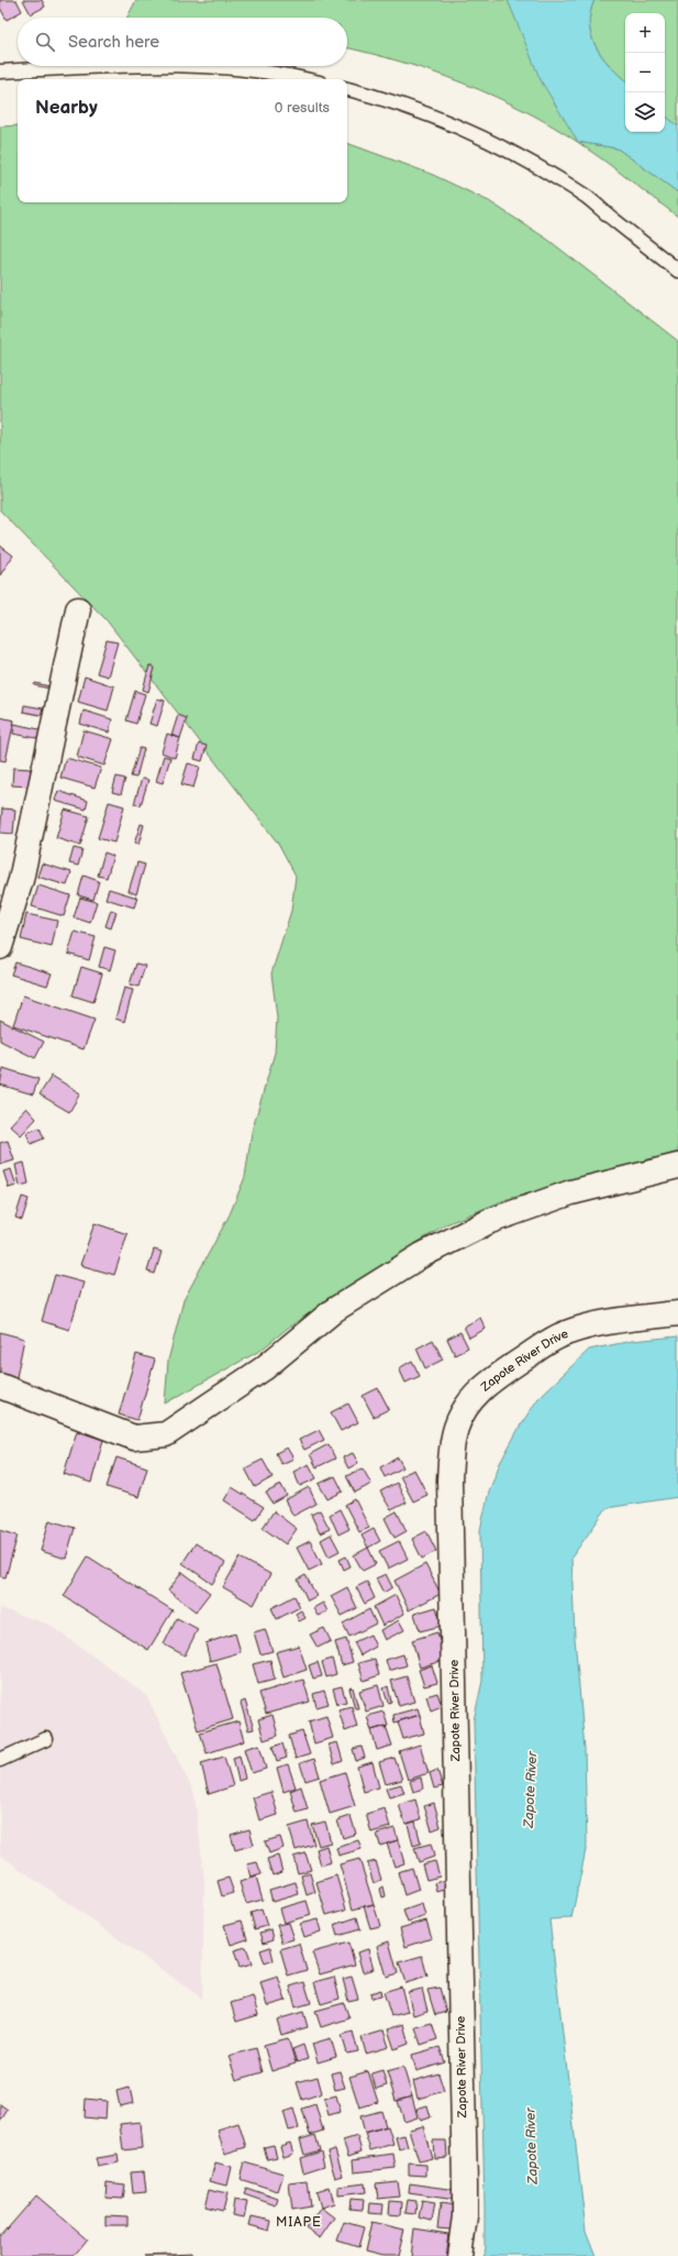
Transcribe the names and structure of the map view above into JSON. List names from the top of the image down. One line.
{"streets":{"street":["Zapote River Drive"]},"districts":["MIAPE"],"water":["Zapote River"],"page":{"map_buttons":["+","−"],"search":"Search here","heading":["Nearby","0 results"]}}
